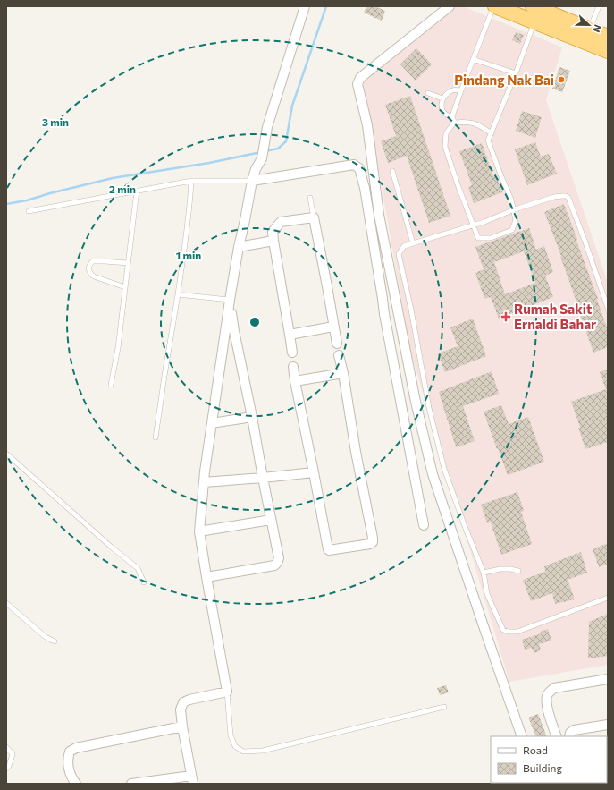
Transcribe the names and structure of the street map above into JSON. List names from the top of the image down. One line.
{"places":{"other":["Pindang Nak Bai"],"health":["Rumah Sakit Ernaldi Bahar"]},"legend":["Road","Building"],"north":"right","rings":["3 min","2 min","1 min"]}
